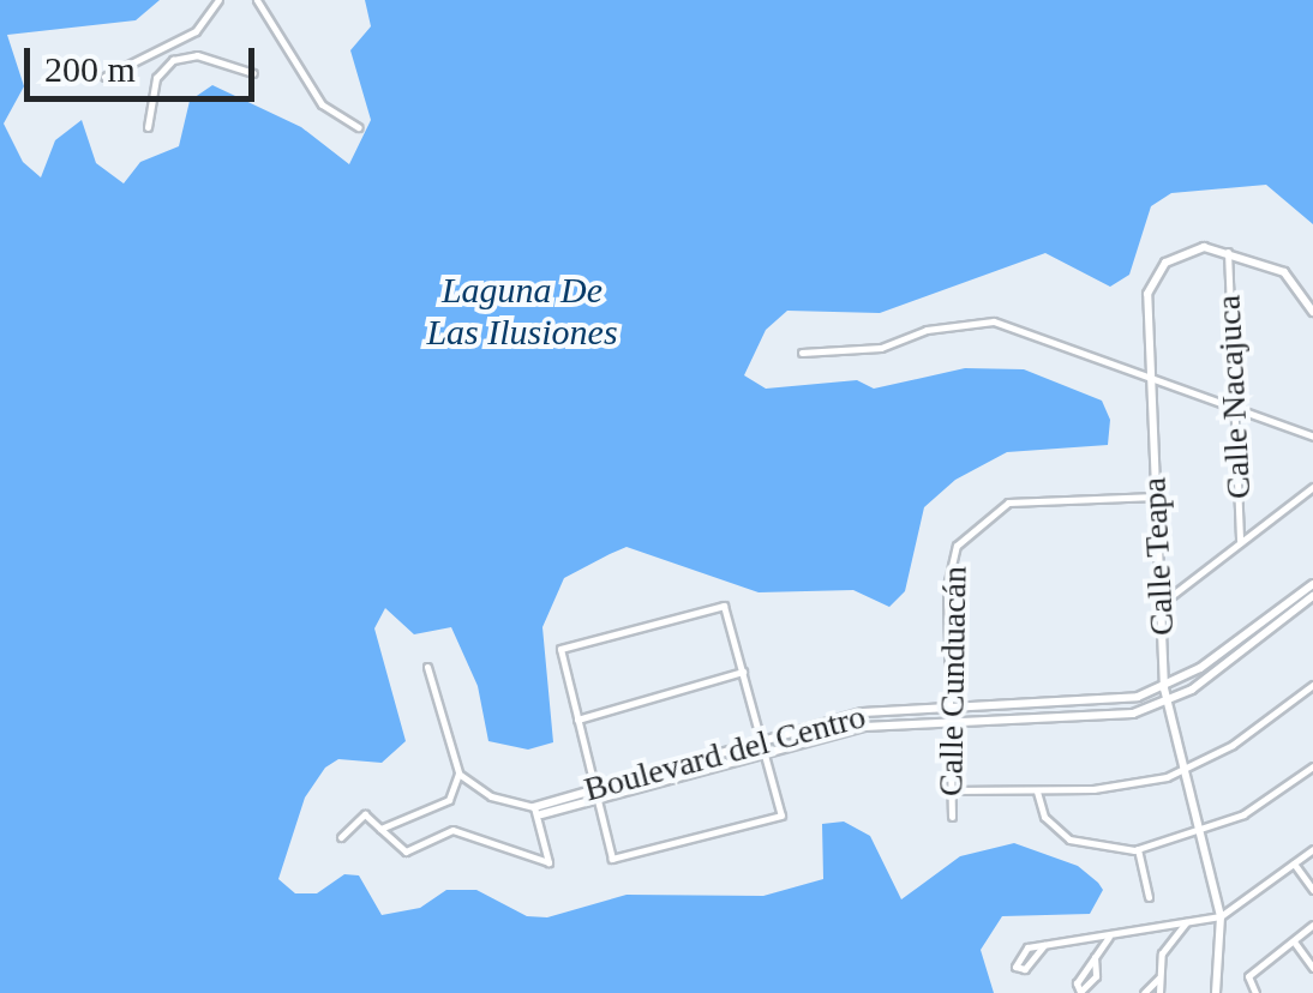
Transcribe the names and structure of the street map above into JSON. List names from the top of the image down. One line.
{"streets":{"street":["Calle Nacajuca","Calle Teapa","Calle Cunduacán","Boulevard del Centro"]},"crossings":[["Calle Nacajuca","Calle Teapa"],["Calle Teapa","Calle Cunduacán"],["Calle Teapa","Boulevard del Centro"],["Calle Cunduacán","Boulevard del Centro"]],"water":["Laguna De Las Ilusiones"],"scale_bar":"200 m"}
